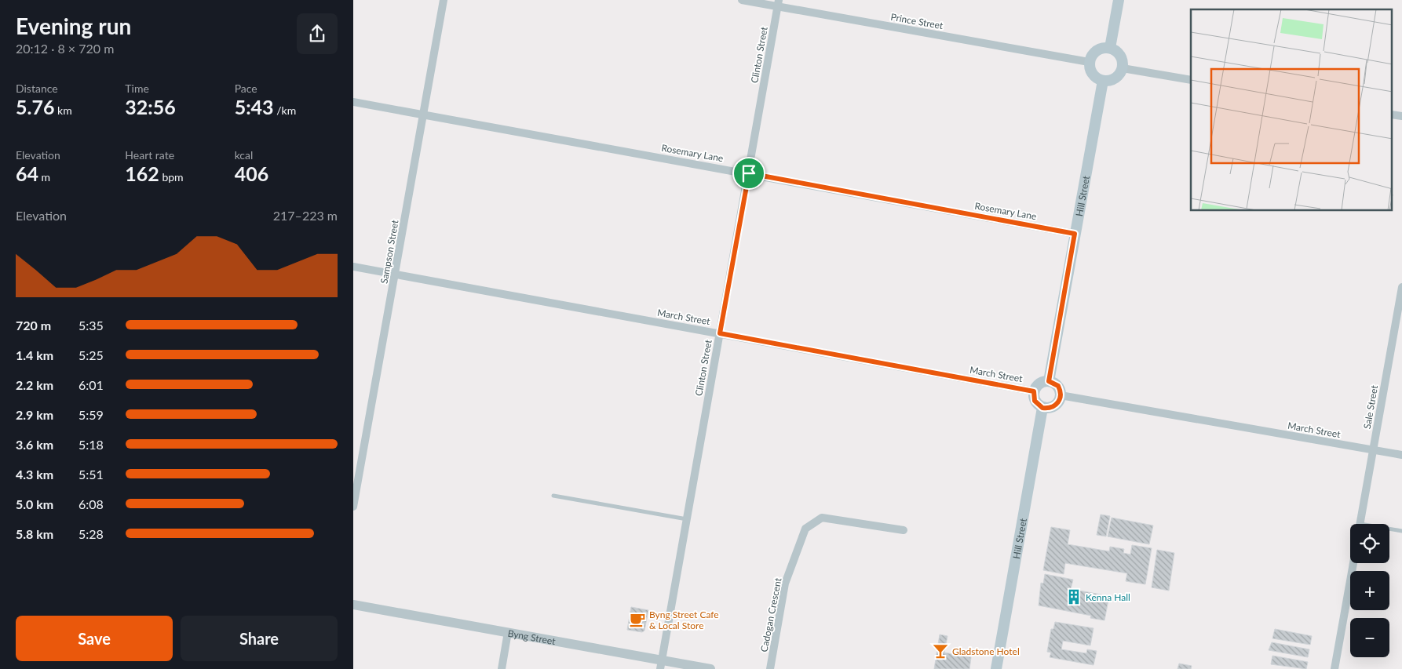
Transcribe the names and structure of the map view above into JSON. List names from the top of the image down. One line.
{"streets":{"main road":["Hill Street"],"street":["Prince Street","Clinton Street","Rosemary Lane","Sampson Street","March Street","Sale Street","Cadogan Crescent","Byng Street"]},"crossings":[["Prince Street","Clinton Street"],["Prince Street","Hill Street"],["Clinton Street","Rosemary Lane"],["Clinton Street","March Street"],["Clinton Street","Byng Street"],["Rosemary Lane","Hill Street"],["Rosemary Lane","Sampson Street"],["Hill Street","March Street"],["Sampson Street","March Street"],["March Street","Sale Street"]],"places":{"building":["Kenna Hall"],"cafe":["Byng Street Cafe & Local Store"],"bar":["Gladstone Hotel"]},"page":{"heading":["Evening run","20:12 · 8 × 720 m"],"stats":[["Distance","5.76 km"],["Time","32:56"],["Pace","5:43 /km"],["Elevation","64 m"],["Heart rate","162 bpm"],["kcal","406"]],"chart":["Elevation","217–223 m"],"list":[{"name":"720 m","note":"5:35"},{"name":"1.4 km","note":"5:25"},{"name":"2.2 km","note":"6:01"},{"name":"2.9 km","note":"5:59"},{"name":"3.6 km","note":"5:18"},{"name":"4.3 km","note":"5:51"},{"name":"5.0 km","note":"6:08"},{"name":"5.8 km","note":"5:28"}],"map_buttons":["+","−"],"buttons":["Save","Share"]}}
